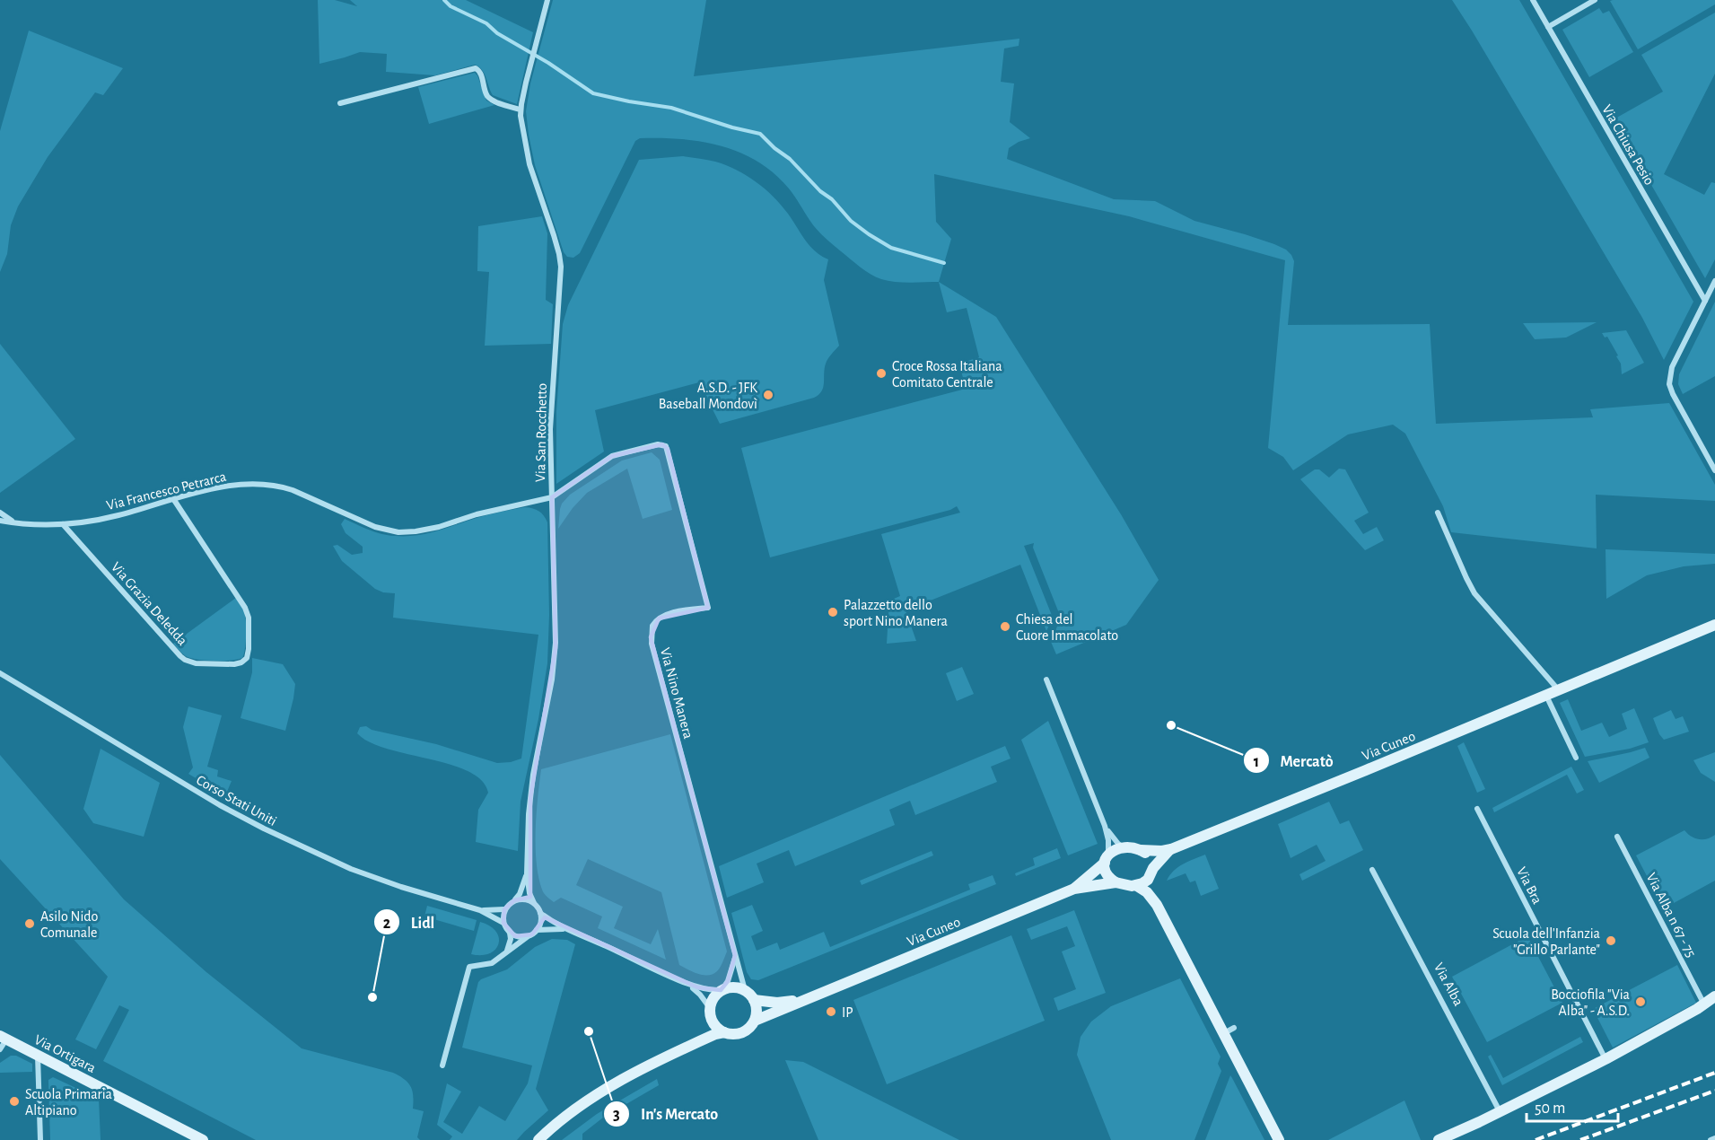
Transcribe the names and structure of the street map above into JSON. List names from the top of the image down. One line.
{"streets":{"main road":["Via Cuneo","Via Ortigara"],"street":["Via Chiusa Pesio","Via San Rocchetto","Via Francesco Petrarca","Via Grazia Deledda","Via Nino Manera","Corso Stati Uniti","Via Bra","Via Alba n 67 - 75","Via Alba"]},"crossings":[["Via San Rocchetto","Via Francesco Petrarca"],["Via San Rocchetto","Via Nino Manera"],["Via San Rocchetto","Corso Stati Uniti"],["Via Francesco Petrarca","Via Grazia Deledda"],["Via Francesco Petrarca","Via Nino Manera"],["Via Nino Manera","Via Cuneo"]],"places":["Croce Rossa Italiana Comitato Centrale","A.S.D. - JFK Baseball Mondovì","Palazzetto dello sport Nino Manera","Chiesa del Cuore Immacolato","Mercatò","Asilo Nido Comunale","Scuola dell'Infanzia \"Grillo Parlante\"","Lidl","Bocciofila \"Via Alba\" - A.S.D.","IP","In's Mercato","Scuola Primaria Altipiano"],"scale_bar":"50 m"}
